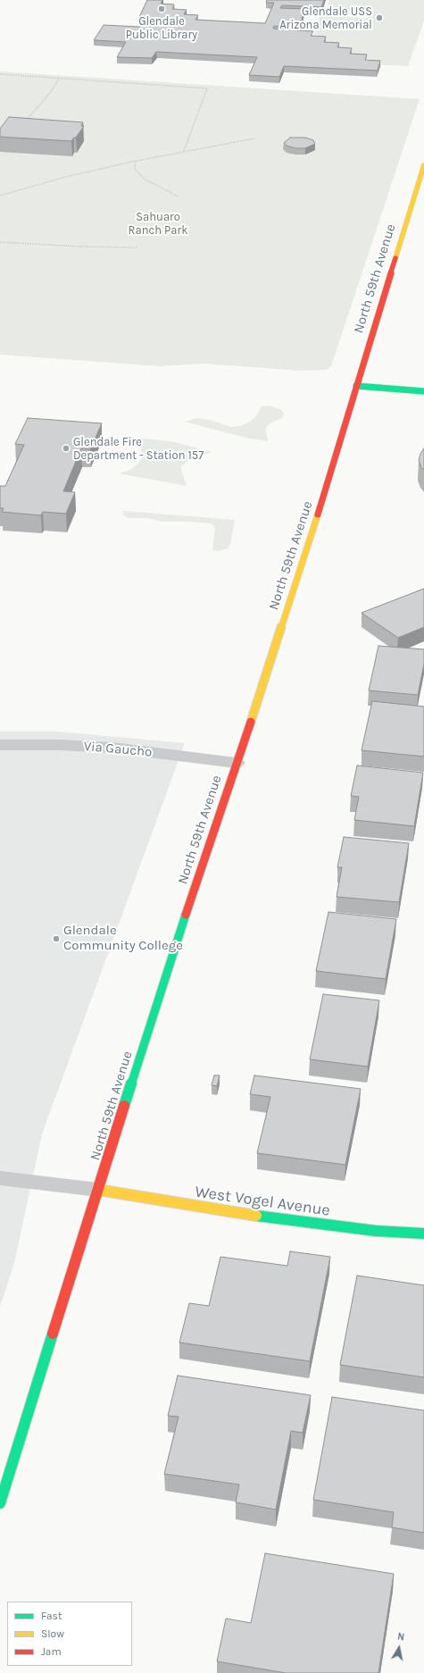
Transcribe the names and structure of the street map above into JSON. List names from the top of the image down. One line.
{"streets":{"main road":["North 59th Avenue","West Vogel Avenue"],"street":["Via Gaucho"]},"crossings":[["North 59th Avenue","Via Gaucho"],["North 59th Avenue","West Vogel Avenue"]],"parks":["Sahuaro Ranch Park"],"places":["Glendale Public Library","Glendale USS Arizona Memorial","Glendale Fire Department - Station 157","Glendale Community College"],"legend":["Fast","Slow","Jam"],"north":"top"}
